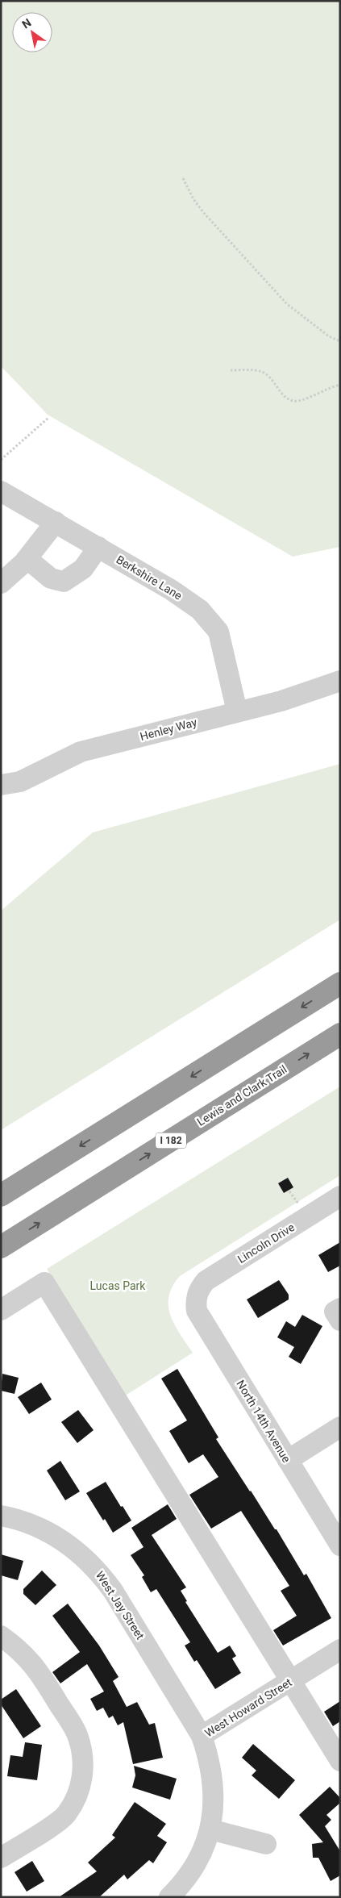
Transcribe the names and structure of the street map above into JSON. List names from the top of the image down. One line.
{"streets":{"highway":["Lewis and Clark Trail","I 182"],"street":["Berkshire Lane","Henley Way","Lincoln Drive","North 14th Avenue","West Jay Street","West Howard Street"]},"crossings":[["Berkshire Lane","Henley Way"],["Lincoln Drive","North 14th Avenue"],["West Jay Street","West Howard Street"]],"parks":["Lucas Park"],"north":"top left"}
